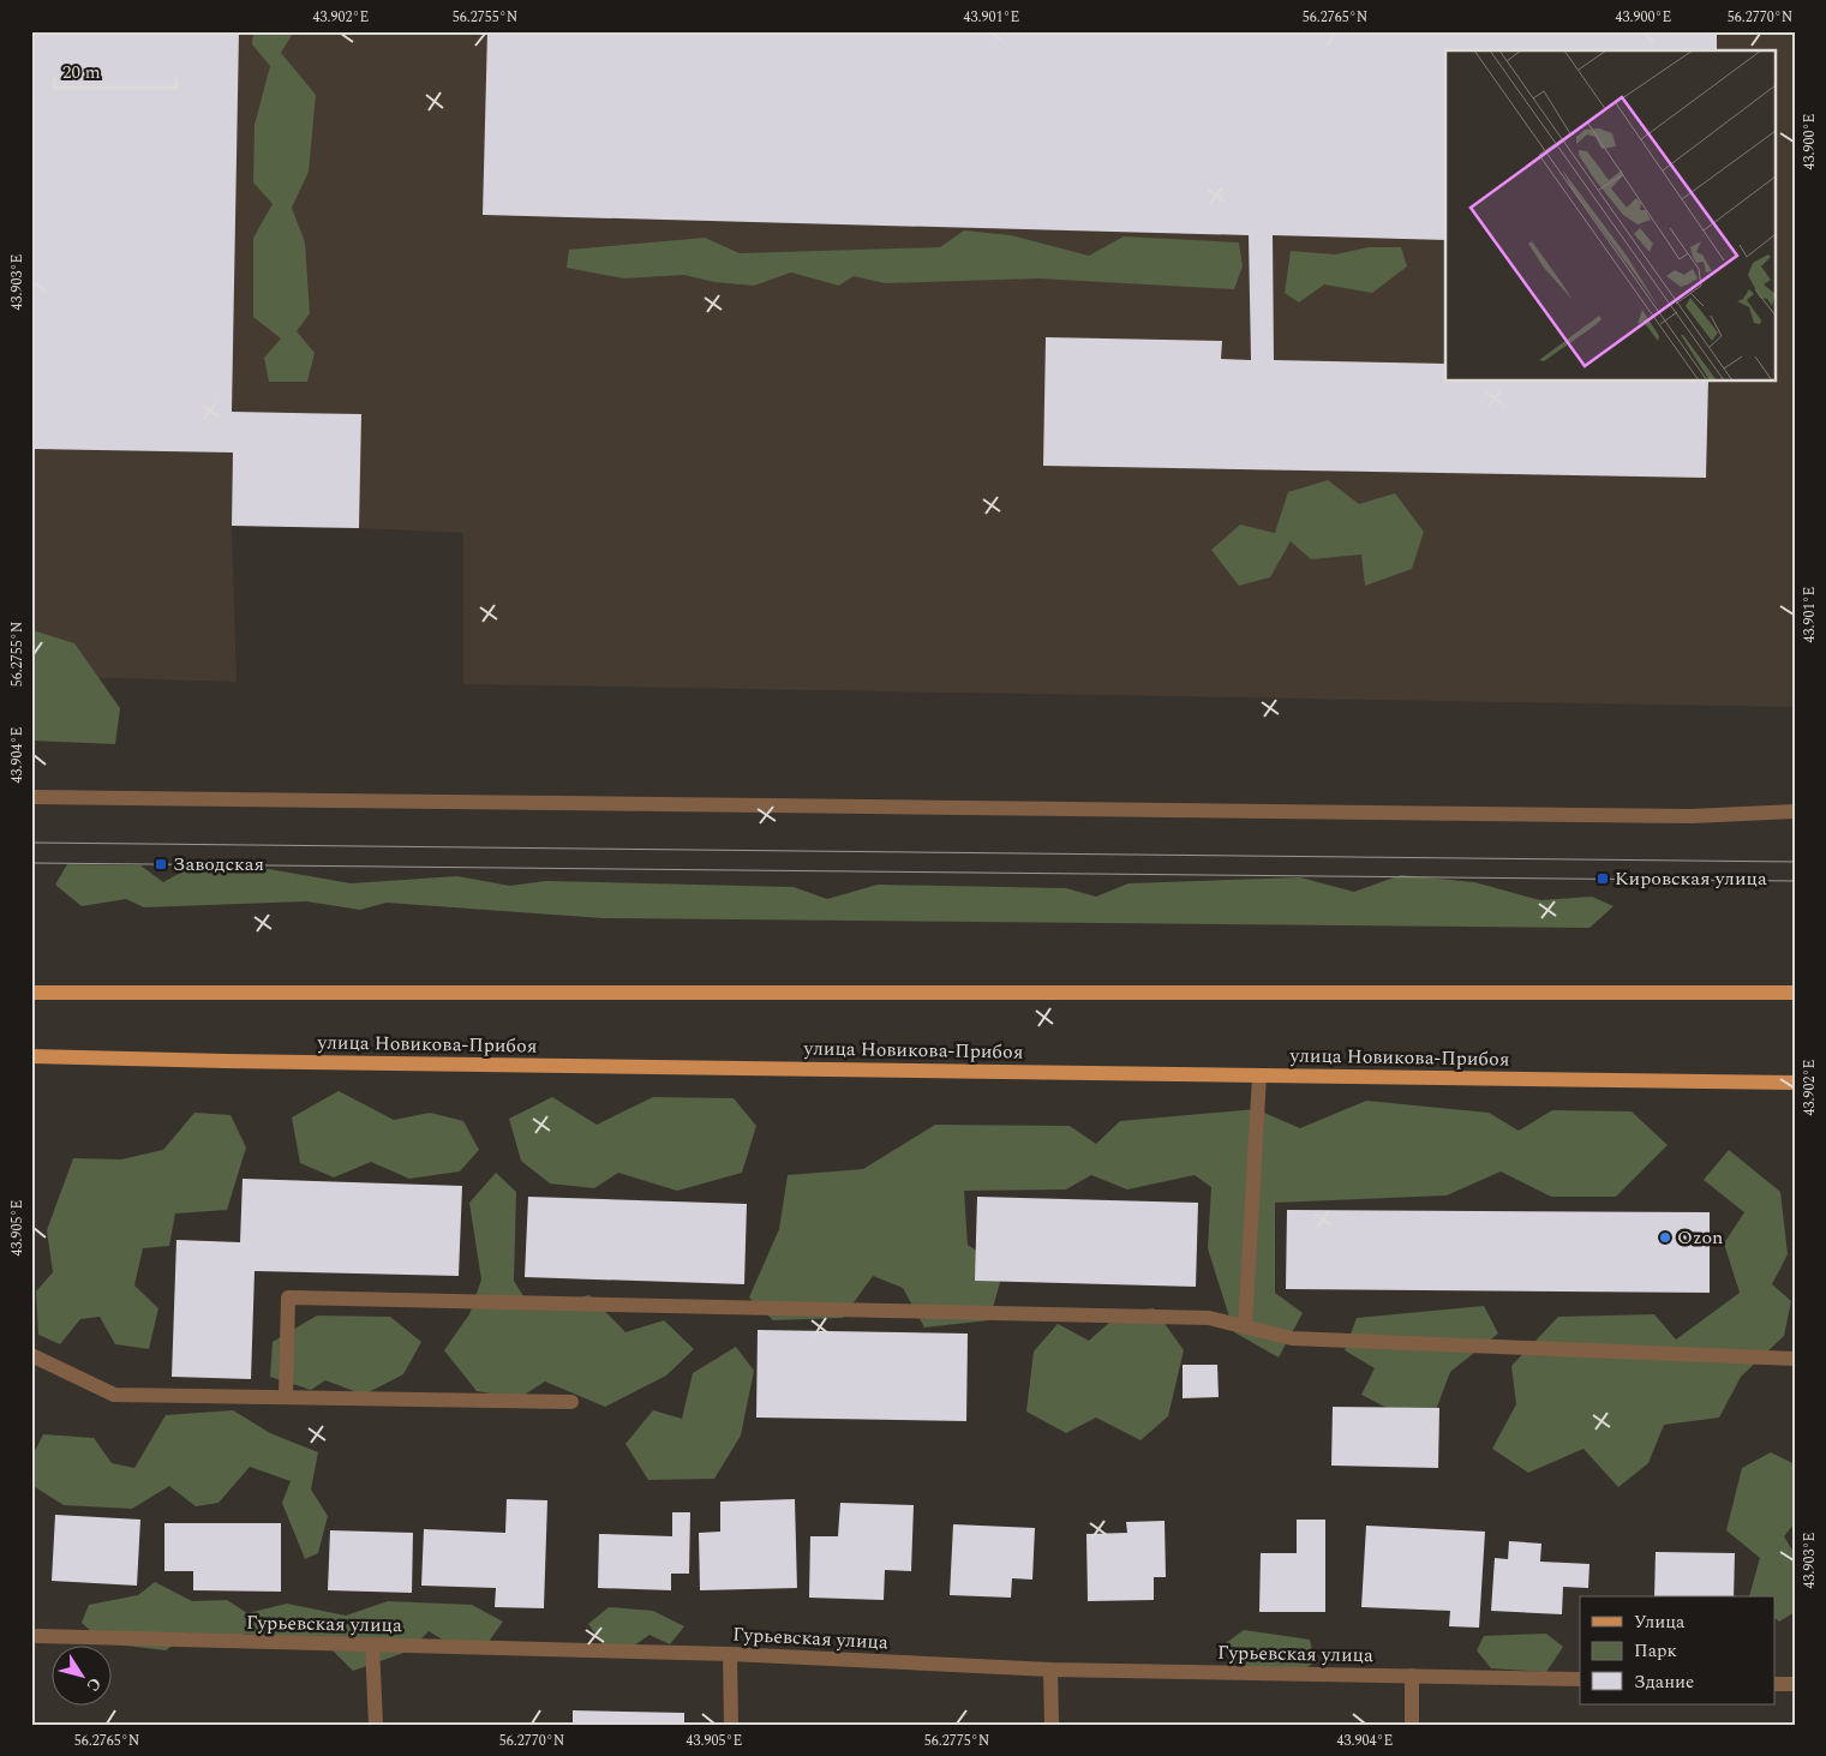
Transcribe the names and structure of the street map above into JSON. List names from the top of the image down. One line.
{"streets":{"main road":["улица Новикова-Прибоя"],"street":["Гурьевская улица"]},"places":{"transit":["Заводская","Кировская улица"],"other":["Ozon"]},"legend":["Улица","Парк","Здание"],"scale_bar":"20 m","north":"bottom right","coordinates":["43.902°E","56.2755°N","43.901°E","56.2765°N","43.900°E","56.2770°N","43.903°E","43.904°E","43.905°E","56.2775°N"]}
